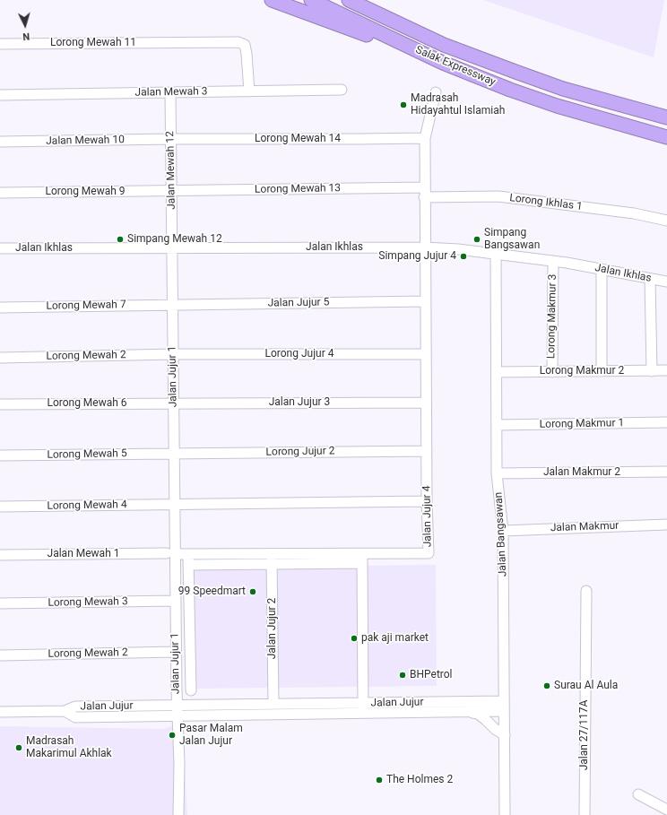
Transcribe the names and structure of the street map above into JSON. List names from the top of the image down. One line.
{"streets":{"highway":["Salak Expressway"],"street":["Lorong Mewah 11","Jalan Mewah 3","Lorong Mewah 14","Jalan Mewah 10","Jalan Mewah 12","Lorong Mewah 13","Lorong Mewah 9","Lorong Ikhlas 1","Jalan Ikhlas","Jalan Jujur 5","Lorong Mewah 7","Lorong Makmur 3","Lorong Jujur 4","Lorong Mewah 2","Lorong Makmur 2","Jalan Jujur 1","Jalan Jujur 3","Lorong Mewah 6","Lorong Makmur 1","Lorong Jujur 2","Lorong Mewah 5","Jalan Makmur 2","Lorong Mewah 4","Jalan Jujur 4","Jalan Makmur","Jalan Bangsawan","Jalan Mewah 1","Lorong Mewah 3","Jalan Jujur 2","Jalan Jujur","Jalan 27/117A"]},"crossings":[["Lorong Mewah 11","Jalan Mewah 3"],["Jalan Mewah 3","Jalan Mewah 12"],["Lorong Mewah 14","Jalan Mewah 10"],["Lorong Mewah 14","Jalan Mewah 12"],["Jalan Mewah 10","Jalan Mewah 12"],["Jalan Mewah 12","Lorong Mewah 13"],["Jalan Mewah 12","Lorong Mewah 9"],["Jalan Mewah 12","Jalan Ikhlas"],["Jalan Mewah 12","Jalan Jujur 1"],["Lorong Mewah 13","Lorong Mewah 9"],["Lorong Mewah 13","Lorong Ikhlas 1"],["Jalan Ikhlas","Lorong Makmur 3"],["Jalan Ikhlas","Jalan Jujur 1"],["Jalan Ikhlas","Jalan Jujur 4"],["Jalan Ikhlas","Jalan Bangsawan"],["Jalan Jujur 5","Lorong Mewah 7"],["Jalan Jujur 5","Jalan Jujur 1"],["Jalan Jujur 5","Jalan Jujur 4"],["Lorong Mewah 7","Jalan Jujur 1"],["Lorong Makmur 3","Lorong Makmur 2"],["Lorong Jujur 4","Lorong Mewah 2"],["Lorong Jujur 4","Jalan Jujur 1"],["Lorong Jujur 4","Jalan Jujur 4"],["Lorong Mewah 2","Jalan Jujur 1"],["Lorong Makmur 2","Jalan Bangsawan"],["Jalan Jujur 1","Jalan Jujur 3"],["Jalan Jujur 1","Lorong Mewah 6"],["Jalan Jujur 1","Lorong Jujur 2"],["Jalan Jujur 1","Lorong Mewah 5"],["Jalan Jujur 1","Lorong Mewah 4"],["Jalan Jujur 1","Jalan Jujur 4"],["Jalan Jujur 1","Jalan Mewah 1"],["Jalan Jujur 1","Lorong Mewah 3"],["Jalan Jujur 1","Jalan Jujur"],["Jalan Jujur 3","Lorong Mewah 6"],["Jalan Jujur 3","Jalan Jujur 4"],["Lorong Makmur 1","Jalan Bangsawan"],["Lorong Jujur 2","Lorong Mewah 5"],["Lorong Jujur 2","Jalan Jujur 4"],["Jalan Makmur 2","Jalan Bangsawan"],["Jalan Jujur 4","Jalan Mewah 1"],["Jalan Jujur 4","Jalan Jujur 2"],["Jalan Makmur","Jalan Bangsawan"],["Jalan Bangsawan","Jalan Jujur"],["Jalan Jujur 2","Jalan Jujur"]],"places":["Madrasah Hidayahtul Islamiah","Simpang Mewah 12","Simpang Bangsawan","Simpang Jujur 4","99 Speedmart","pak aji market","BHPetrol","Surau Al Aula","Pasar Malam Jalan Jujur","Madrasah Makarimul Akhlak","The Holmes 2"],"north":"bottom"}
